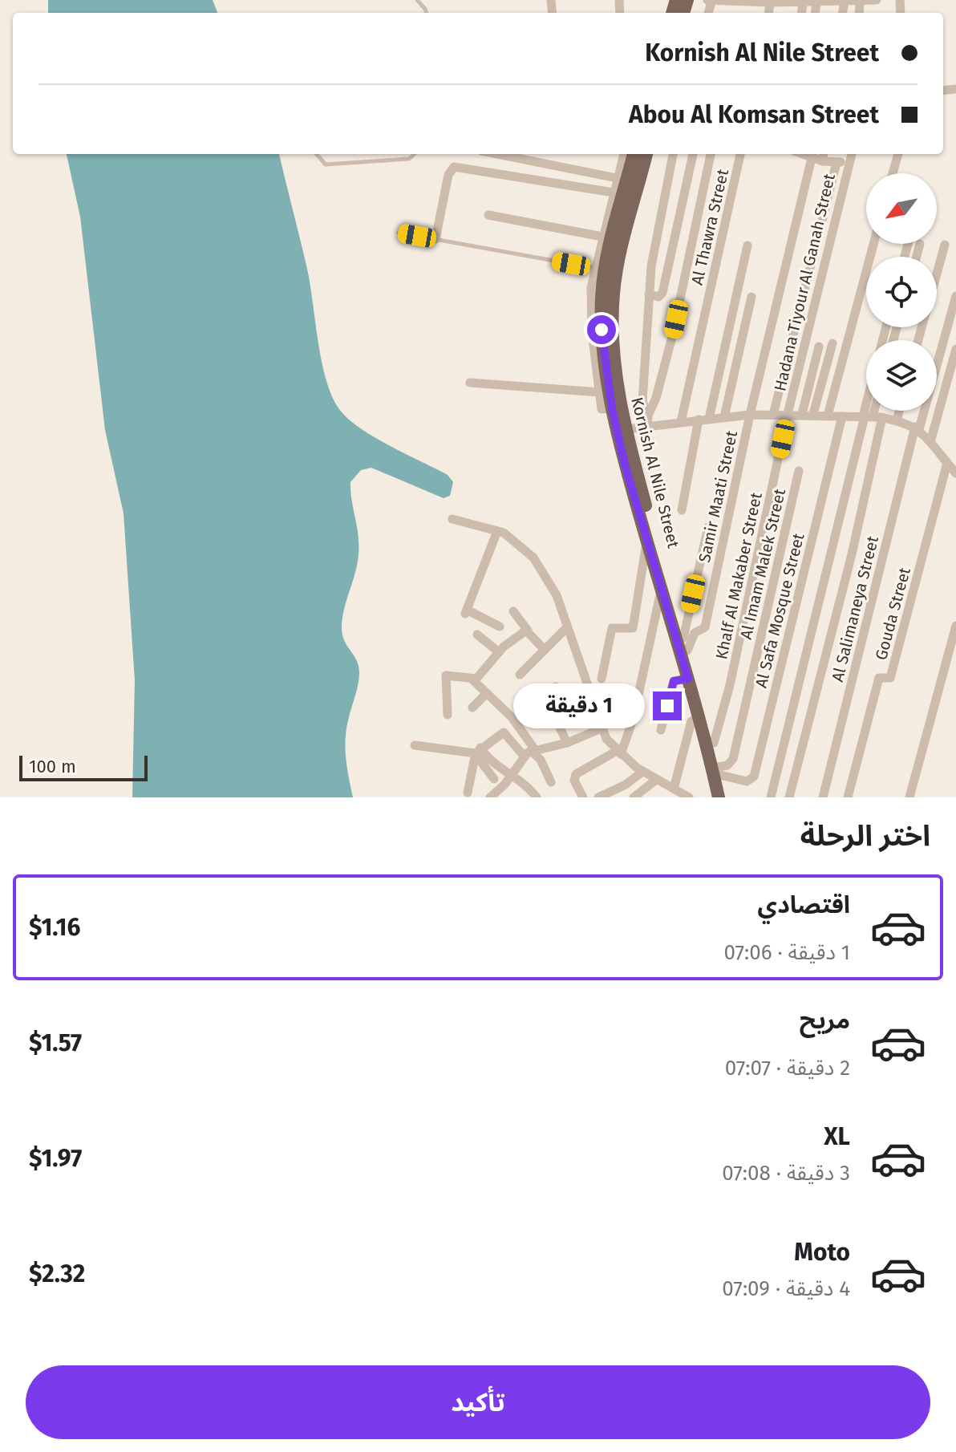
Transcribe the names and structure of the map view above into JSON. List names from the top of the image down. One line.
{"streets":{"main road":["Kornish Al Nile Street"],"street":["Al Thawra Street","Hadana Tiyour Al Ganah Street","Samir Maati Street","Al Imam Malek Street","Khalf Al Makaber Street","Al Salimaneya Street","Al Safa Mosque Street","Gouda Street"]},"crossings":[["Hadana Tiyour Al Ganah Street","Khalf Al Makaber Street"],["Kornish Al Nile Street","Samir Maati Street"],["Kornish Al Nile Street","Al Imam Malek Street"],["Kornish Al Nile Street","Khalf Al Makaber Street"],["Kornish Al Nile Street","Al Safa Mosque Street"],["Al Imam Malek Street","Al Safa Mosque Street"]],"scale_bar":"100 m","north":"bottom left","page":{"banner":["Kornish Al Nile Street","Abou Al Komsan Street"],"bubble":"1 دقيقة","scale":"100 m","heading":"اختر الرحلة","list":[{"name":"اقتصادي","note":"1 دقيقة · 07:06","value":"$1.16"},{"name":"مريح","note":"2 دقيقة · 07:07","value":"$1.57"},{"name":"XL","note":"3 دقيقة · 07:08","value":"$1.97"},{"name":"Moto","note":"4 دقيقة · 07:09","value":"$2.32"}],"buttons":"تأكيد"}}
